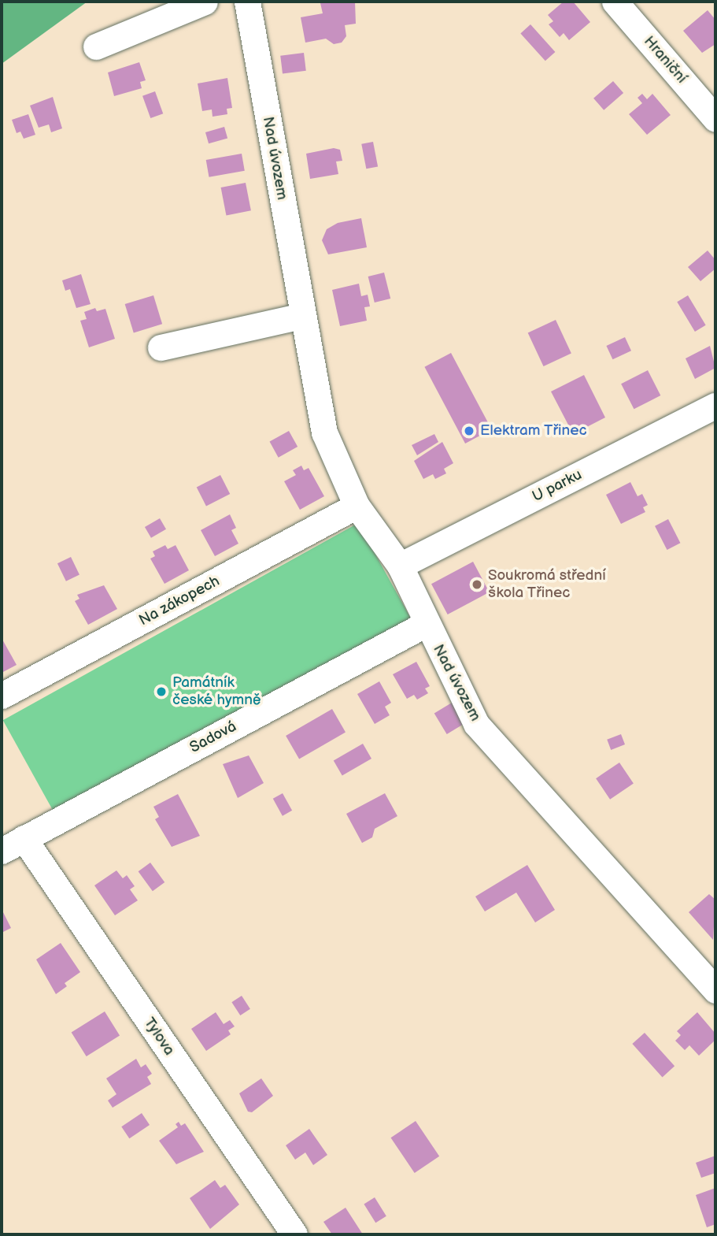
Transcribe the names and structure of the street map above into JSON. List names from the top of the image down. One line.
{"streets":{"street":["Hraniční","Nad úvozem","U parku","Na zákopech","Sadová","Tylova"]},"crossings":[["Nad úvozem","U parku"],["Nad úvozem","Na zákopech"],["Nad úvozem","Sadová"],["Sadová","Tylova"]],"places":["Elektram Třinec","Soukromá střední škola Třinec","Památník české hymně"]}
